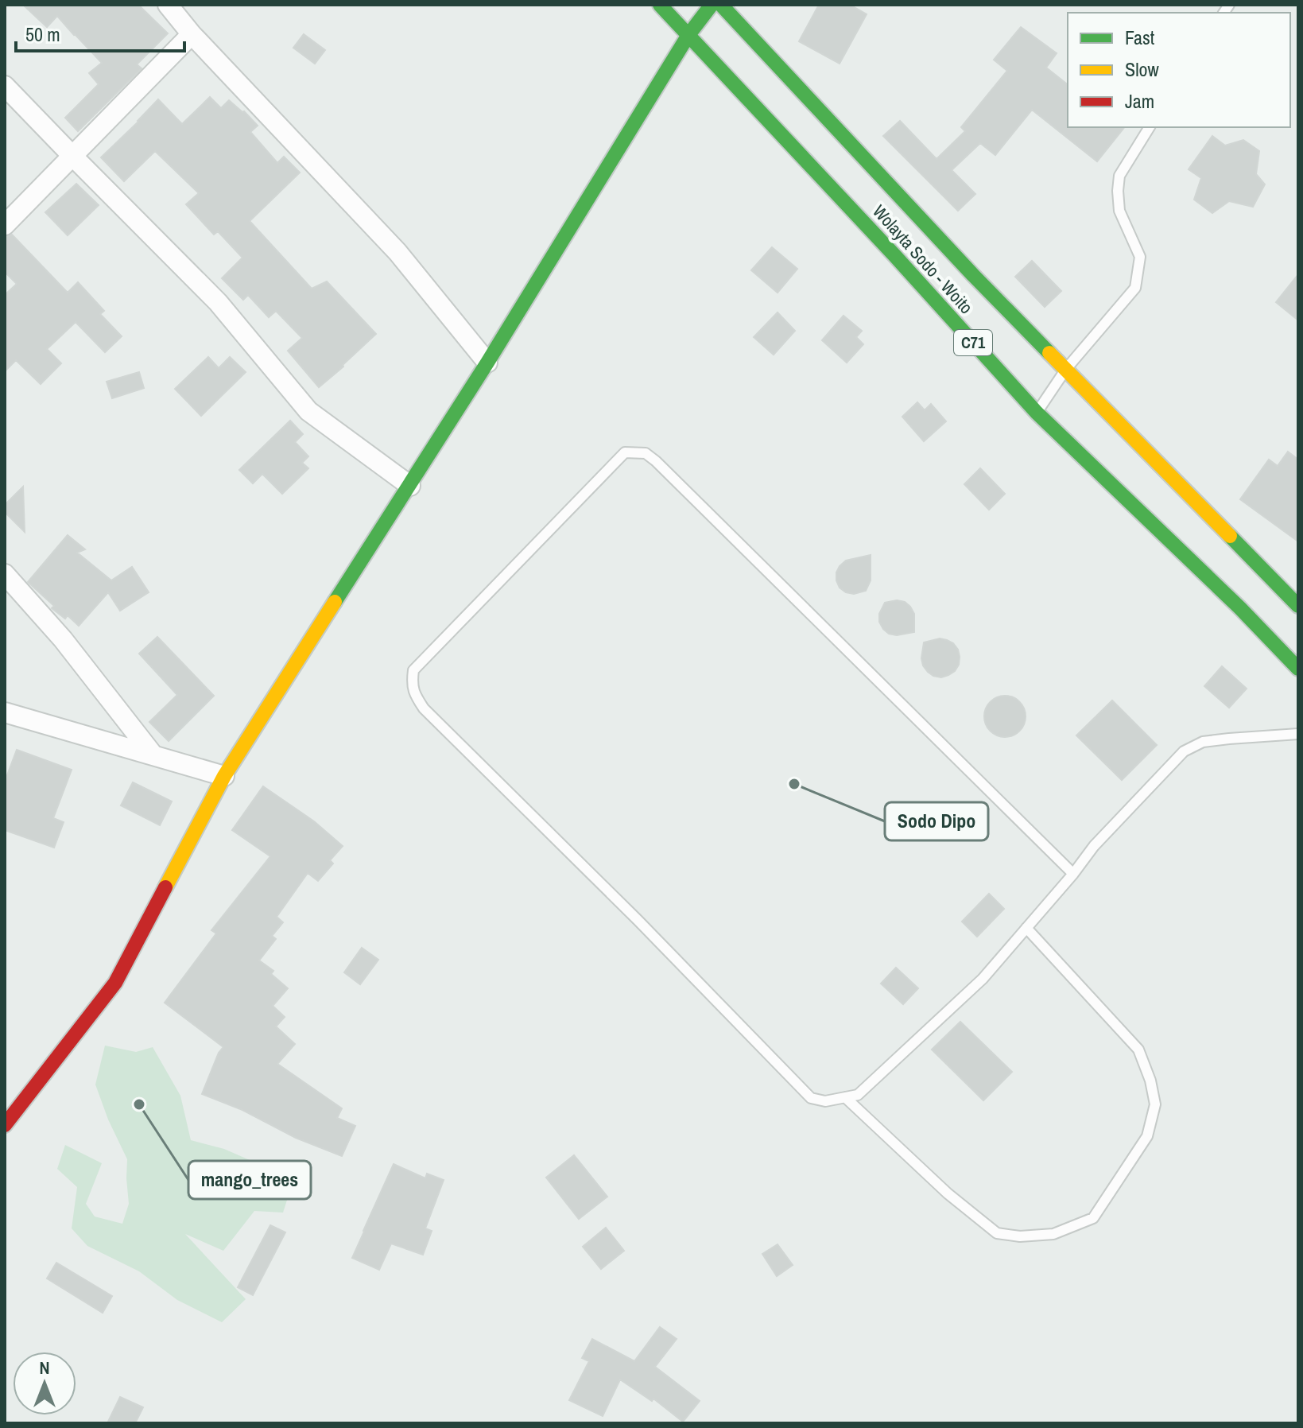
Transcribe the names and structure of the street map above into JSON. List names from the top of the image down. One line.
{"streets":{"main road":["Wolayta Sodo - Woito","C71"]},"places":["Sodo Dipo","mango_trees"],"legend":["Fast","Slow","Jam"],"scale_bar":"50 m","north":"top"}
